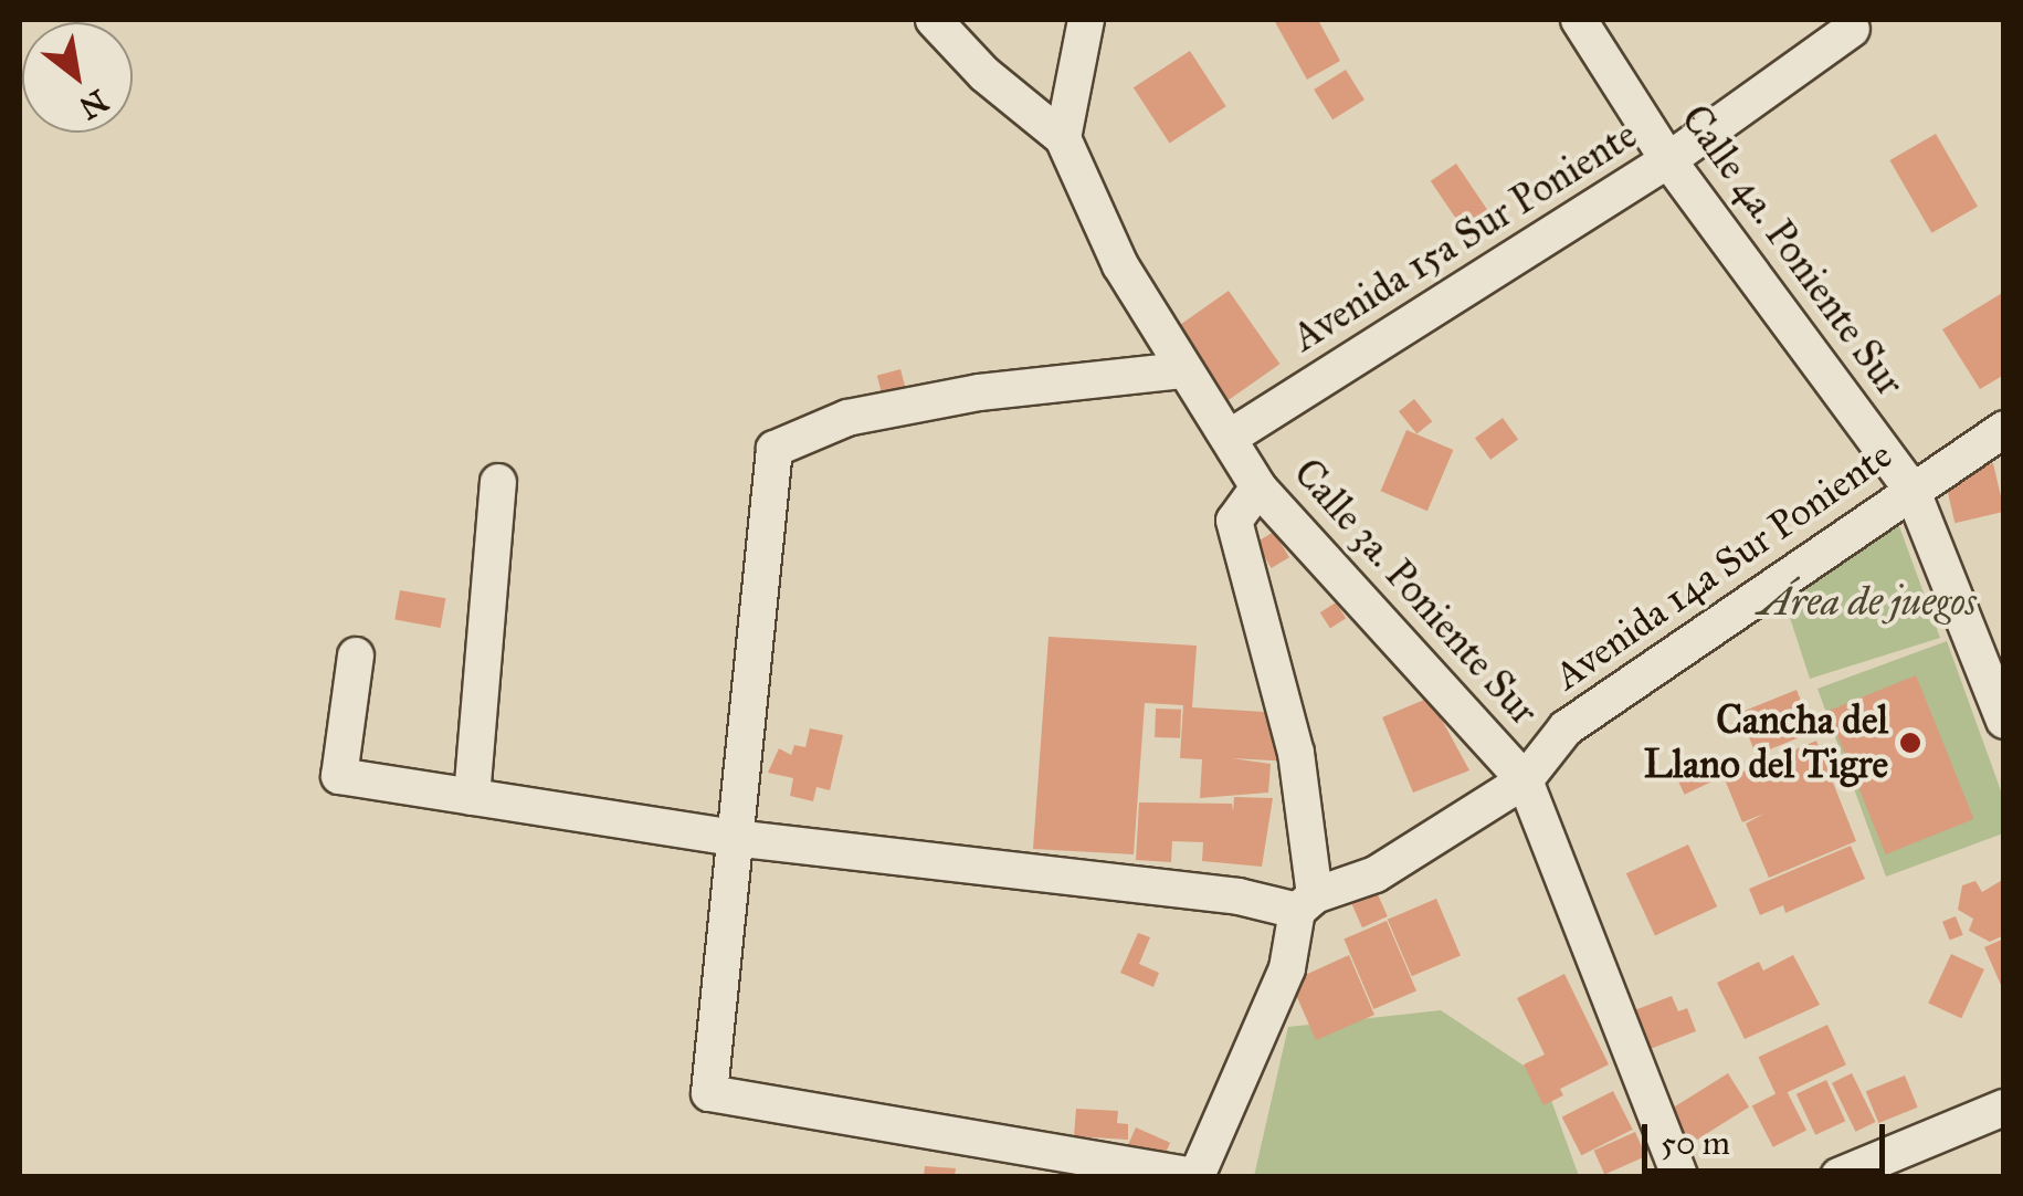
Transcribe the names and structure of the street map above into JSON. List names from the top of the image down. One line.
{"streets":{"street":["Avenida 15a Sur Poniente","Calle 4a. Poniente Sur","Avenida 14a Sur Poniente","Calle 3a. Poniente Sur"]},"crossings":[["Avenida 15a Sur Poniente","Calle 4a. Poniente Sur"],["Avenida 15a Sur Poniente","Calle 3a. Poniente Sur"],["Calle 4a. Poniente Sur","Avenida 14a Sur Poniente"],["Avenida 14a Sur Poniente","Calle 3a. Poniente Sur"]],"parks":["Área de juegos"],"places":["Cancha del Llano del Tigre"],"scale_bar":"50 m","north":"bottom right"}
